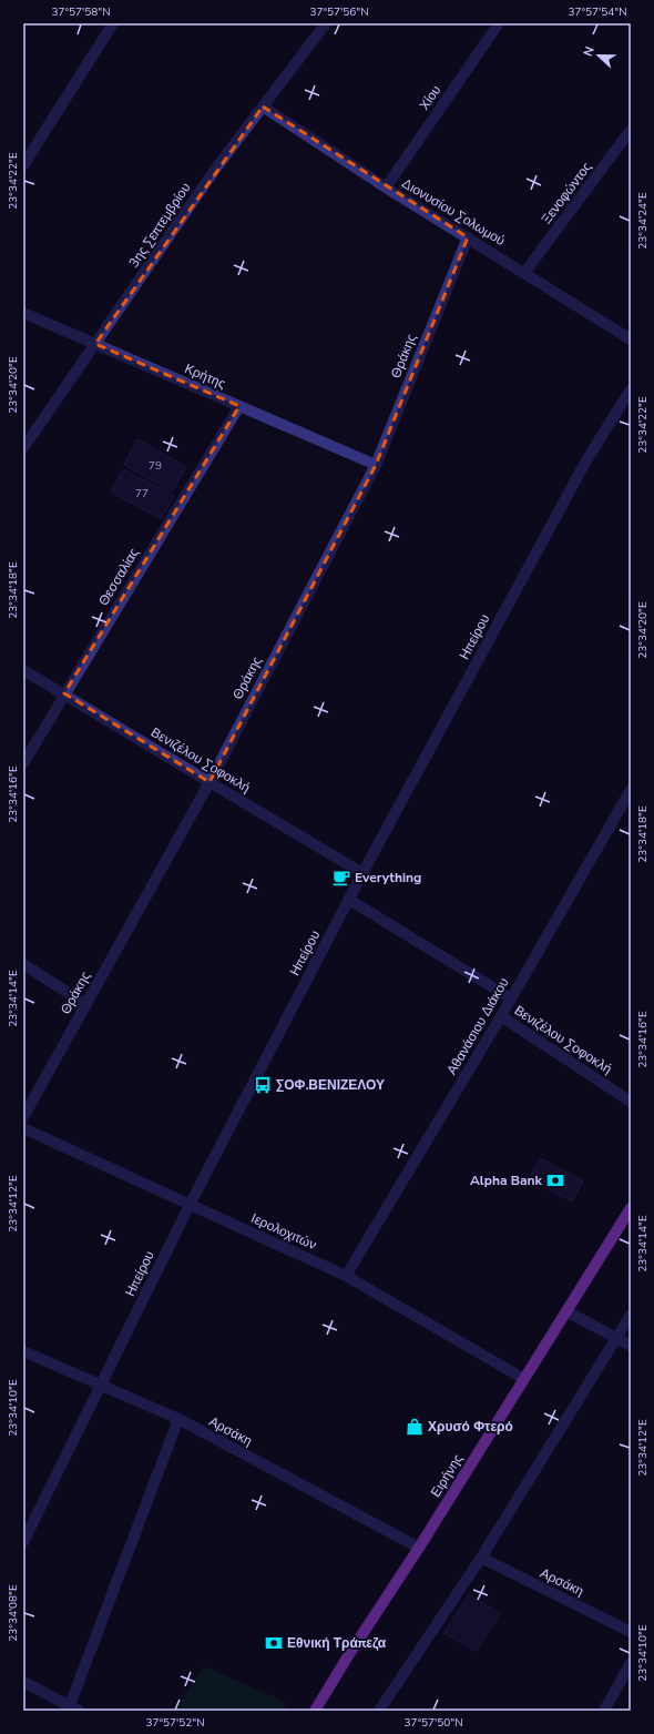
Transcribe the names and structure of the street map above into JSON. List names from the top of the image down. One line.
{"streets":{"main road":["Ειρήνης"],"street":["Χίου","Ξενοφώντος","Διονυσίου Σολωμού","3ης Σεπτεμβρίου","Θράκης","Κρήτης","Θεσσαλίας","Ηπείρου","Βενιζέλου Σοφοκλή","Αθανάσιου Διάκου","Ιερολοχιτών","Αρσάκη"]},"crossings":[["Χίου","Διονυσίου Σολωμού"],["Ξενοφώντος","Διονυσίου Σολωμού"],["Διονυσίου Σολωμού","3ης Σεπτεμβρίου"],["Διονυσίου Σολωμού","Θράκης"],["3ης Σεπτεμβρίου","Κρήτης"],["Θράκης","Κρήτης"],["Θράκης","Βενιζέλου Σοφοκλή"],["Κρήτης","Θεσσαλίας"],["Θεσσαλίας","Βενιζέλου Σοφοκλή"],["Ηπείρου","Βενιζέλου Σοφοκλή"],["Ηπείρου","Ιερολοχιτών"],["Ηπείρου","Αρσάκη"],["Βενιζέλου Σοφοκλή","Αθανάσιου Διάκου"],["Αθανάσιου Διάκου","Ιερολοχιτών"],["Ιερολοχιτών","Ειρήνης"],["Αρσάκη","Ειρήνης"]],"places":{"cafe":["Everything"],"bus stop":["ΣΟΦ.ΒΕΝΙΖΕΛΟΥ"],"bank":["Alpha Bank","Εθνική Τράπεζα"],"shop":["Χρυσό Φτερό"]},"house_numbers":["79","77"],"north":"left","coordinates":["37°57'58\"N","37°57'56\"N","37°57'54\"N","23°34'22\"E","23°34'24\"E","23°34'20\"E","23°34'18\"E","23°34'16\"E","23°34'14\"E","23°34'12\"E","23°34'10\"E","23°34'08\"E","37°57'52\"N","37°57'50\"N"]}
